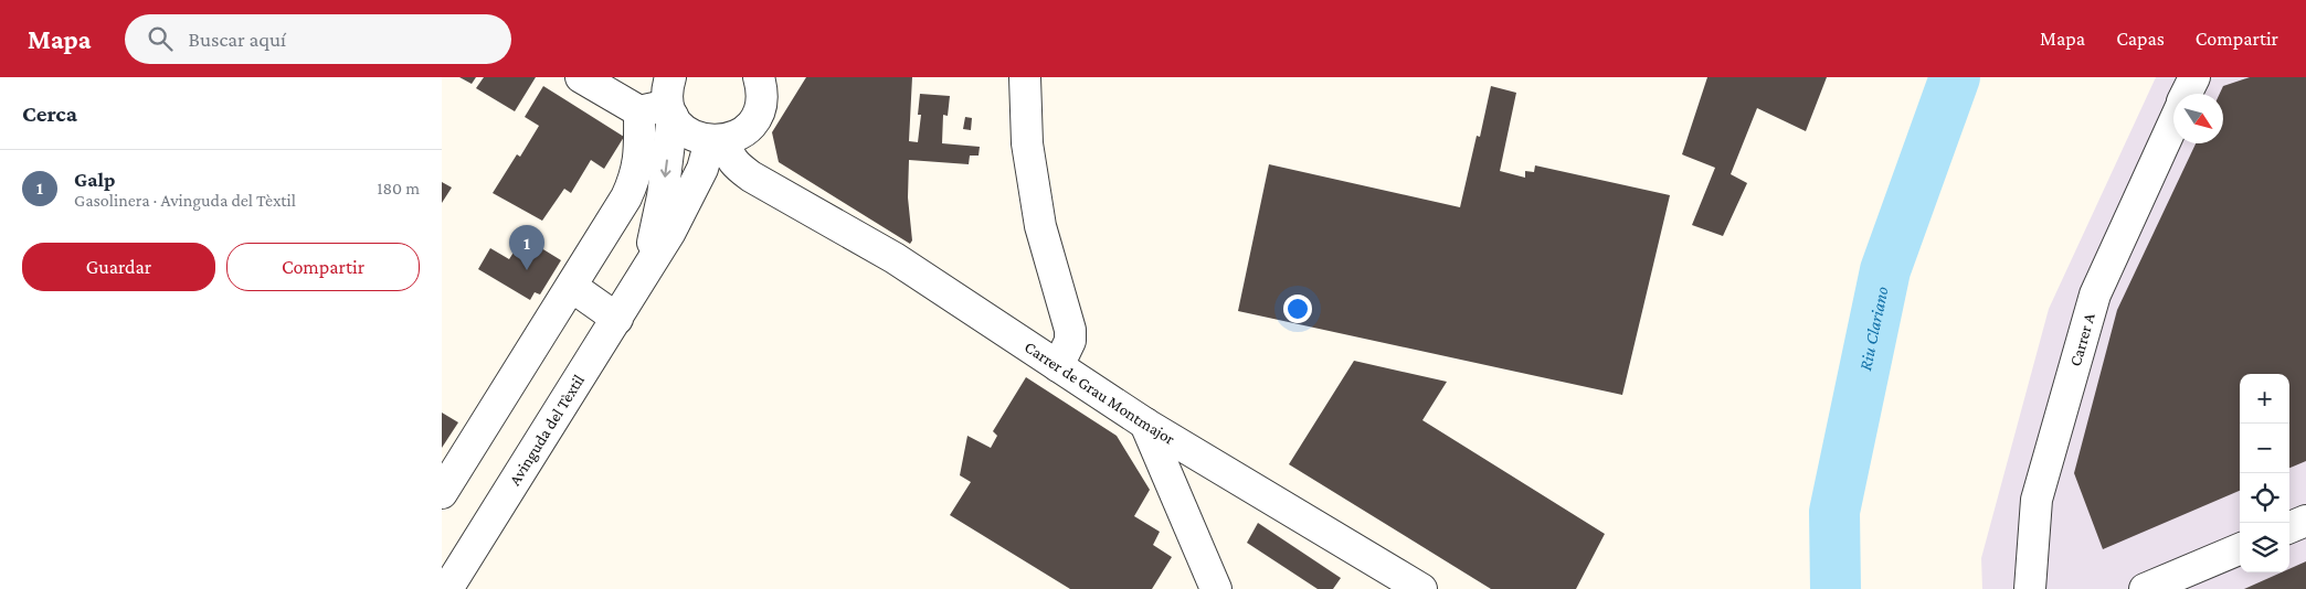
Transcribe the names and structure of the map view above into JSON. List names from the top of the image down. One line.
{"streets":{"street":["Carrer A","Carrer de Grau Montmajor","Avinguda del Tèxtil"]},"crossings":[["Carrer de Grau Montmajor","Avinguda del Tèxtil"]],"water":["Riu Clariano"],"north":"bottom right","page":{"header":"Mapa","search":"Buscar aquí","nav":["Mapa","Capas","Compartir"],"heading":"Cerca","list":[{"mark":"1","name":"Galp","note":"Gasolinera · Avinguda del Tèxtil","value":"180 m"}],"pins":"1","buttons":["Guardar","Compartir"],"map_buttons":["+","−"]}}
